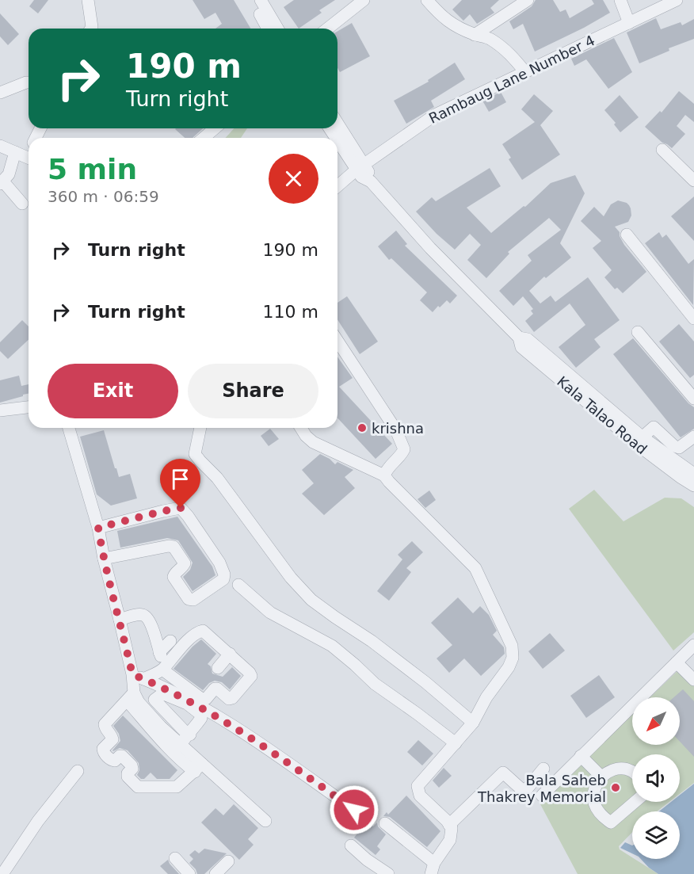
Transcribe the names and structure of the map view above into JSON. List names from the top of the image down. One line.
{"streets":{"street":["Rambaug Lane Number 4","Kala Talao Road"]},"crossings":[["Rambaug Lane Number 4","Kala Talao Road"]],"places":["krishna","Bala Saheb Thakrey Memorial"],"north":"bottom left","page":{"turn":["190 m","Turn right"],"heading":["5 min","360 m · 06:59"],"list":[{"name":"Turn right","value":"190 m"},{"name":"Turn right","value":"110 m"}],"buttons":["Exit","Share"]}}
